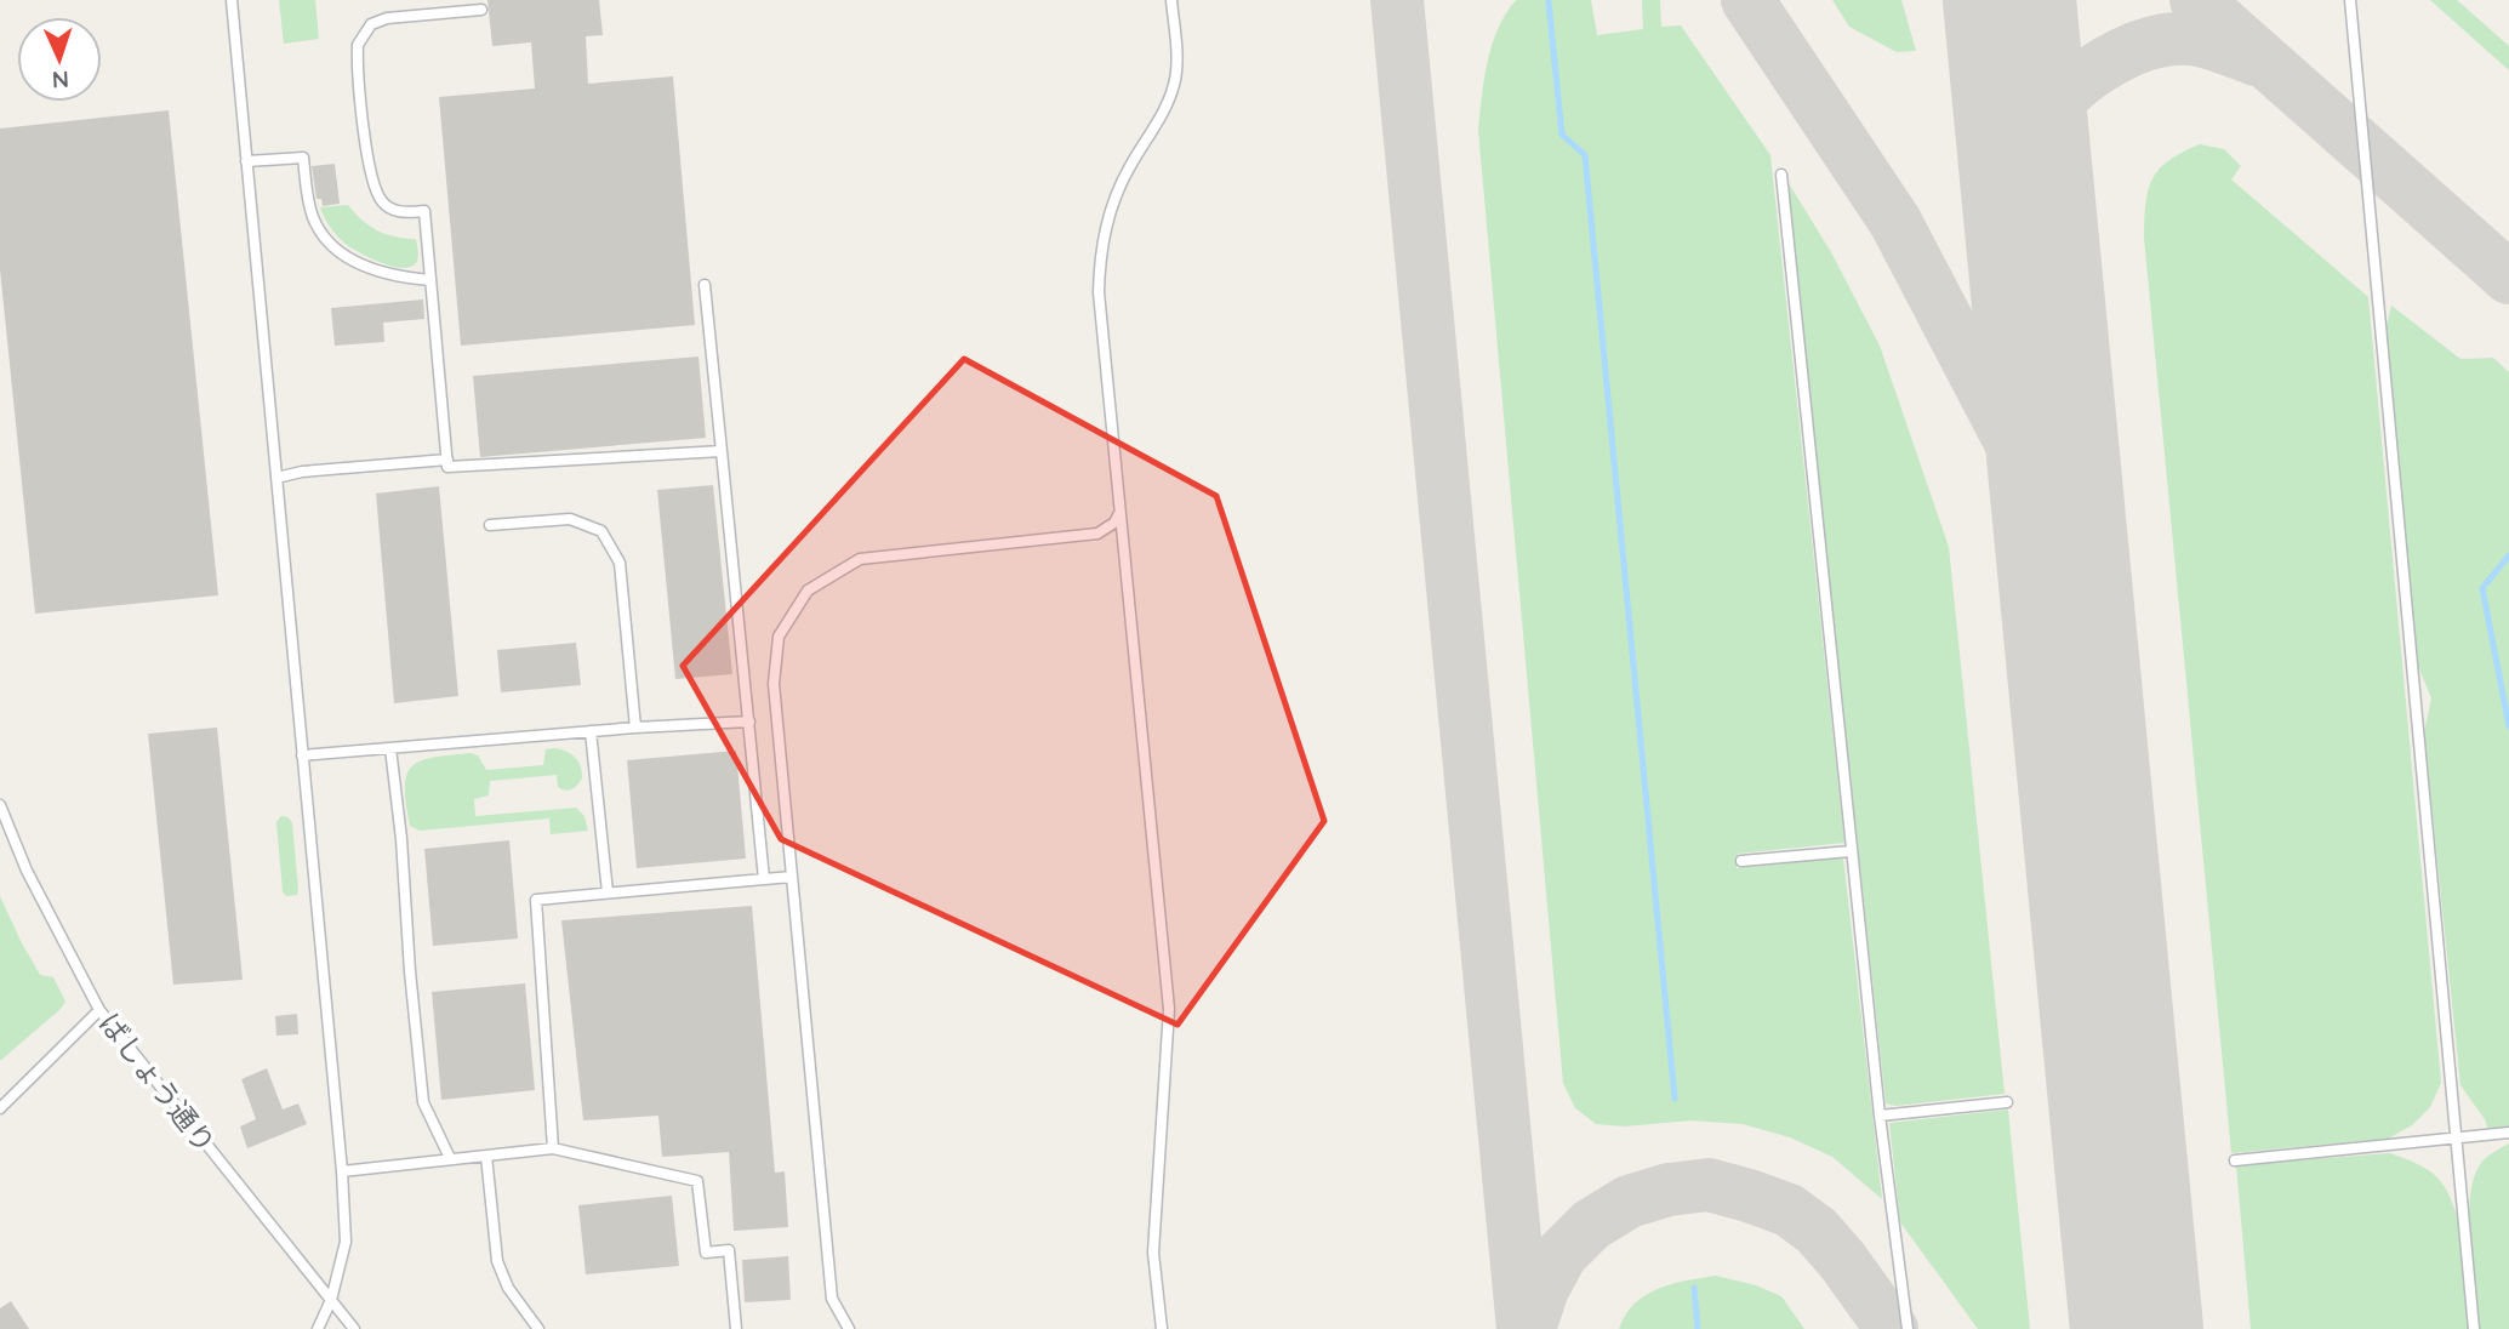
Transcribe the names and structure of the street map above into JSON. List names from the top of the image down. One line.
{"streets":{"lane":["ばしょう通り"]},"north":"bottom"}
